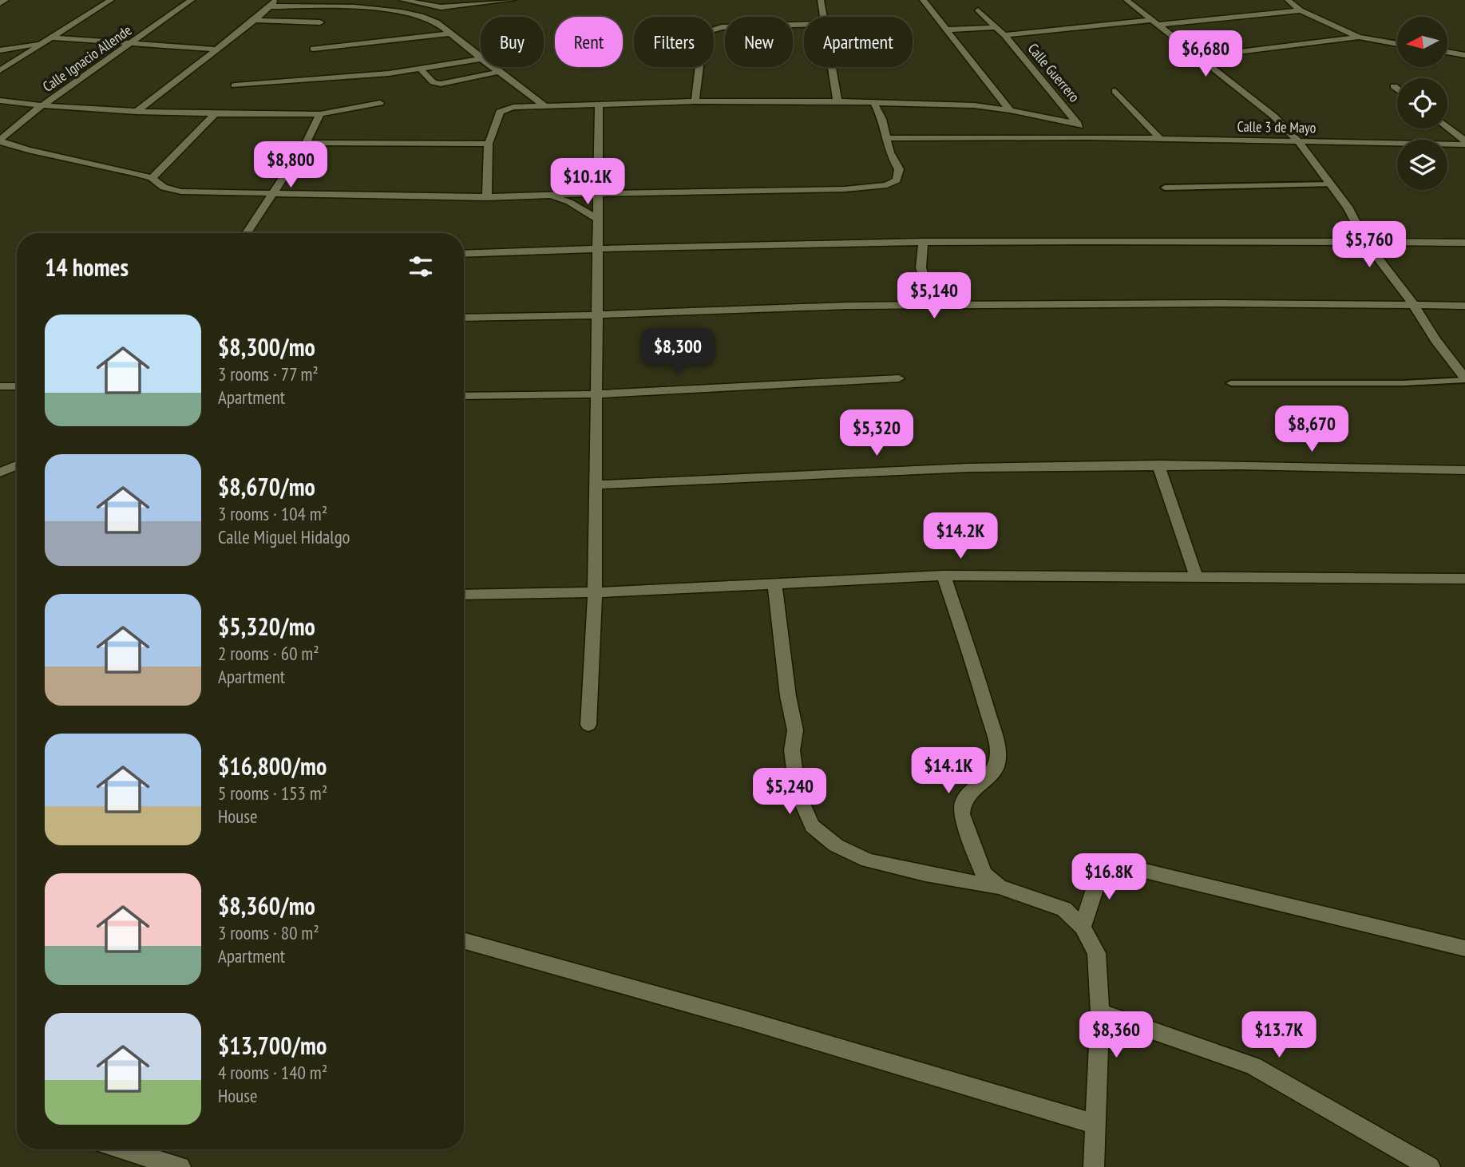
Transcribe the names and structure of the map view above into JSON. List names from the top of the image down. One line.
{"streets":{"street":["Calle Ignacio Allende","Calle Guerrero","Calle 3 de Mayo"]},"crossings":[["Calle Guerrero","Calle 3 de Mayo"]],"north":"left","page":{"chip":["Buy","Rent","Filters","New","Apartment"],"price":["$6,680","$8,800","$10.1K","$5,760","$5,140","$8,300","$8,670","$5,320","$14.2K","$14.1K","$5,240","$16.8K","$8,360","$13.7K"],"heading":"14 homes","list":[{"name":"$8,300/mo","note":"3 rooms · 77 m² · Apartment"},{"name":"$8,670/mo","note":"3 rooms · 104 m² · Calle Miguel Hidalgo"},{"name":"$5,320/mo","note":"2 rooms · 60 m² · Apartment"},{"name":"$16,800/mo","note":"5 rooms · 153 m² · House"},{"name":"$8,360/mo","note":"3 rooms · 80 m² · Apartment"},{"name":"$13,700/mo","note":"4 rooms · 140 m² · House"}]}}
